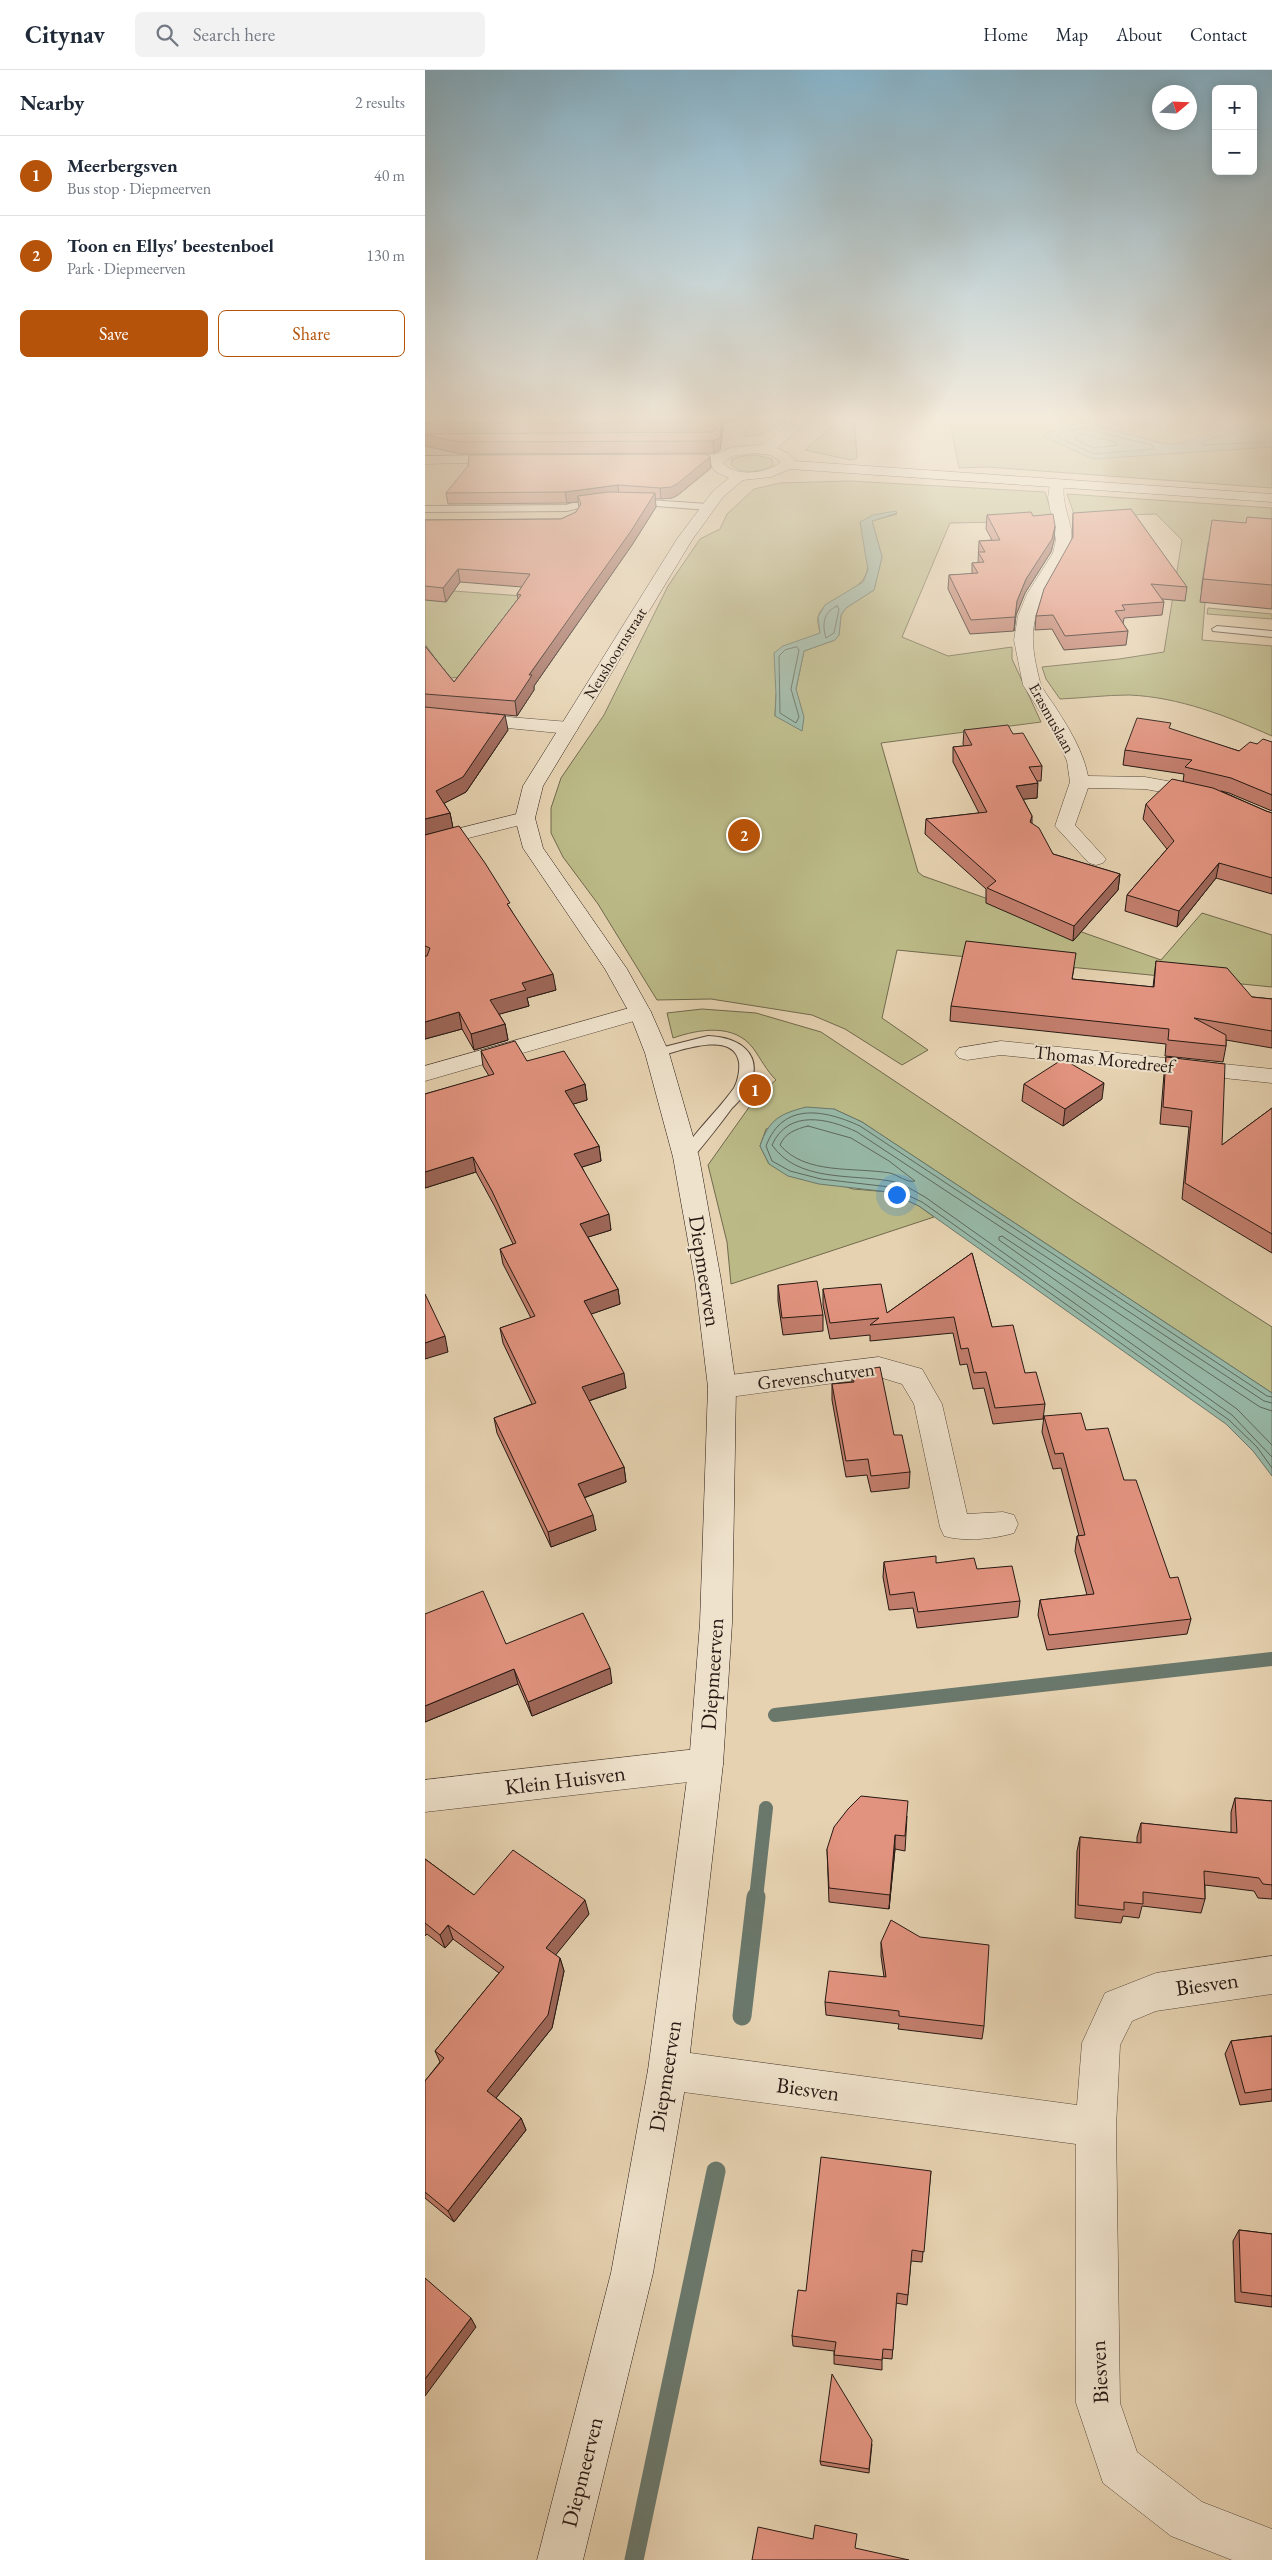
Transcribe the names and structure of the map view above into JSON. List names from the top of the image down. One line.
{"streets":{"street":["Neushoornstraat","Erasmuslaan","Thomas Moredreef","Diepmeerven","Grevenschutven","Klein Huisven","Biesven"]},"crossings":[["Neushoornstraat","Diepmeerven"],["Diepmeerven","Grevenschutven"],["Diepmeerven","Klein Huisven"],["Diepmeerven","Biesven"]],"north":"right","page":{"header":"Citynav","search":"Search here","nav":["Home","Map","About","Contact"],"heading":["Nearby","2 results"],"map_buttons":["+","−"],"list":[{"mark":"1","name":"Meerbergsven","note":"Bus stop · Diepmeerven","value":"40 m"},{"mark":"2","name":"Toon en Ellys' beestenboel","note":"Park · Diepmeerven","value":"130 m"}],"buttons":["Save","Share"],"pins":["2","1"]}}
